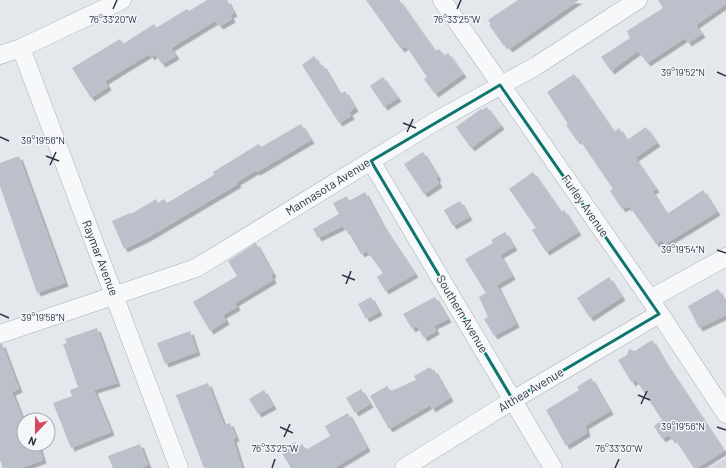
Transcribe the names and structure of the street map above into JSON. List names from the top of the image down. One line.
{"streets":{"street":["Mannasota Avenue","Furley Avenue","Raymar Avenue","Southern Avenue","Althea Avenue"]},"crossings":[["Mannasota Avenue","Furley Avenue"],["Mannasota Avenue","Raymar Avenue"],["Mannasota Avenue","Southern Avenue"],["Furley Avenue","Althea Avenue"],["Southern Avenue","Althea Avenue"]],"north":"bottom","coordinates":["76°33'20\"W","76°33'25\"W","39°19'52\"N","39°19'56\"N","39°19'54\"N","39°19'58\"N","76°33'30\"W"]}
